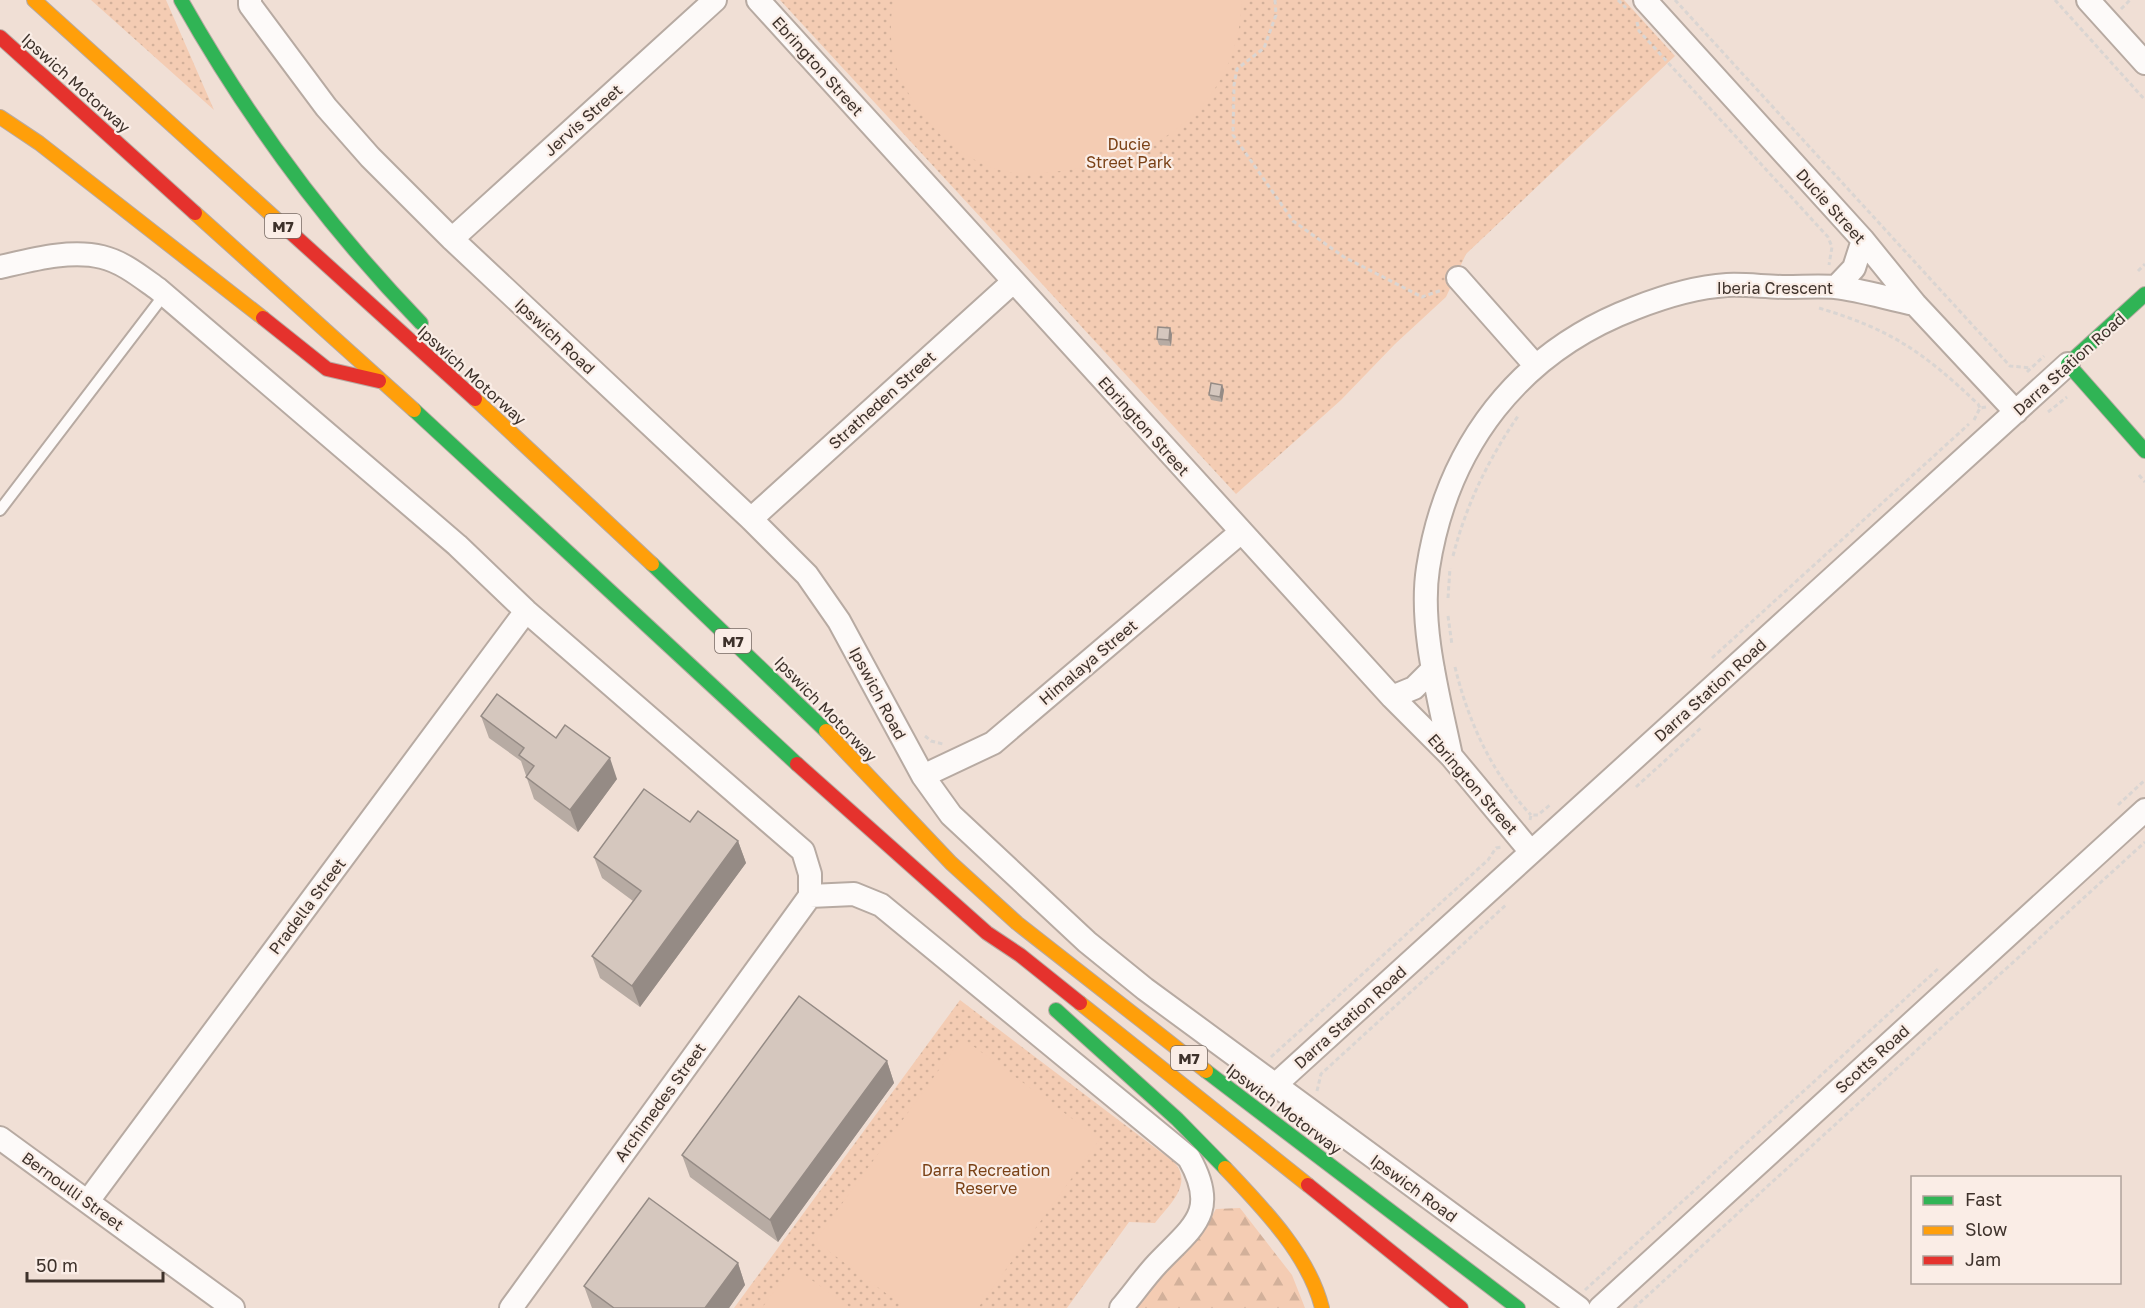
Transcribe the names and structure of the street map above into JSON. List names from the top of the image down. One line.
{"streets":{"main road":["Ipswich Motorway","M7","Darra Station Road"],"street":["Ebrington Street","Jervis Street","Ducie Street","Iberia Crescent","Ipswich Road","Stratheden Street","Himalaya Street","Pradella Street","Scotts Road","Archimedes Street","Bernoulli Street"]},"crossings":[["Ebrington Street","Iberia Crescent"],["Ebrington Street","Darra Station Road"],["Ebrington Street","Stratheden Street"],["Ebrington Street","Himalaya Street"],["Jervis Street","Ipswich Road"],["Ducie Street","Iberia Crescent"],["Ducie Street","Darra Station Road"],["Ipswich Road","Darra Station Road"],["Ipswich Road","Stratheden Street"],["Ipswich Road","Himalaya Street"],["Pradella Street","Bernoulli Street"]],"parks":["Ducie Street Park","Darra Recreation Reserve"],"legend":["Fast","Slow","Jam"],"scale_bar":"50 m"}
